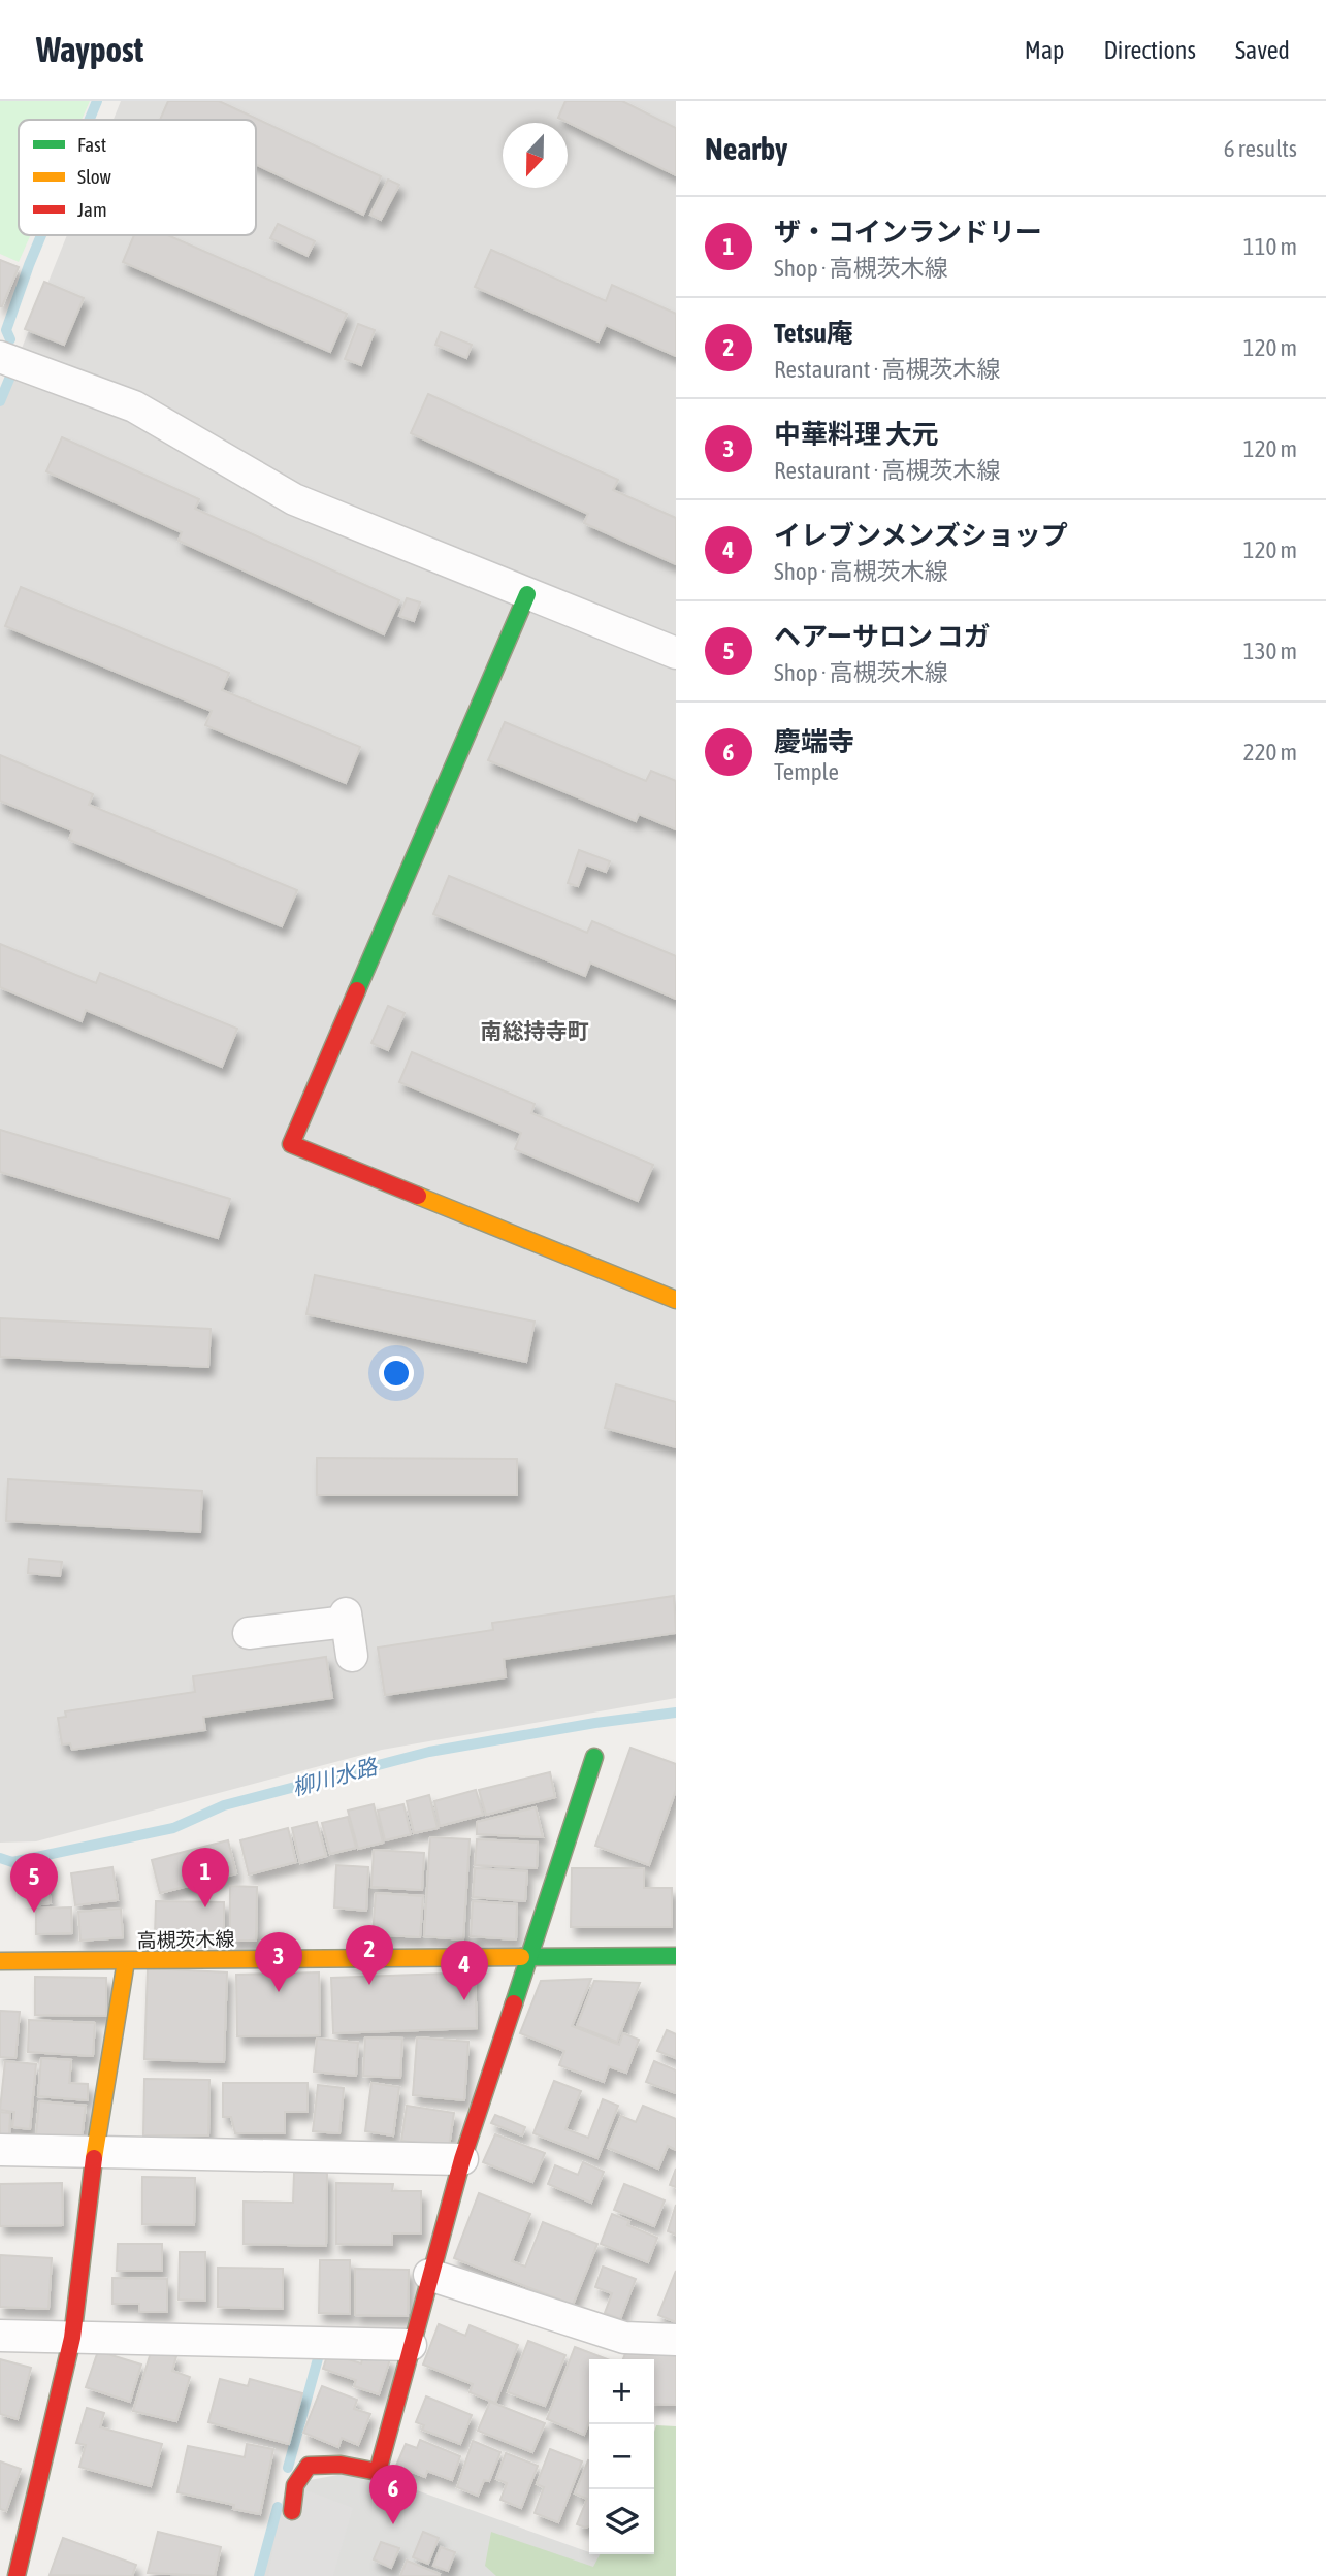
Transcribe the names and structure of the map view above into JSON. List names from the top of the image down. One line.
{"streets":{"street":["高槻茨木線"]},"districts":["南総持寺町"],"water":["柳川水路"],"legend":["Fast","Slow","Jam"],"north":"bottom","page":{"header":"Waypost","nav":["Map","Directions","Saved"],"heading":["Nearby","6 results"],"list":[{"mark":"1","name":"ザ・コインランドリー","note":"Shop · 高槻茨木線","value":"110 m"},{"mark":"2","name":"Tetsu庵","note":"Restaurant · 高槻茨木線","value":"120 m"},{"mark":"3","name":"中華料理 大元","note":"Restaurant · 高槻茨木線","value":"120 m"},{"mark":"4","name":"イレブンメンズショップ","note":"Shop · 高槻茨木線","value":"120 m"},{"mark":"5","name":"ヘアーサロン コガ","note":"Shop · 高槻茨木線","value":"130 m"},{"mark":"6","name":"慶端寺","note":"Temple","value":"220 m"}],"pins":["1","5","2","3","4","6"],"map_buttons":["+","−"]}}
